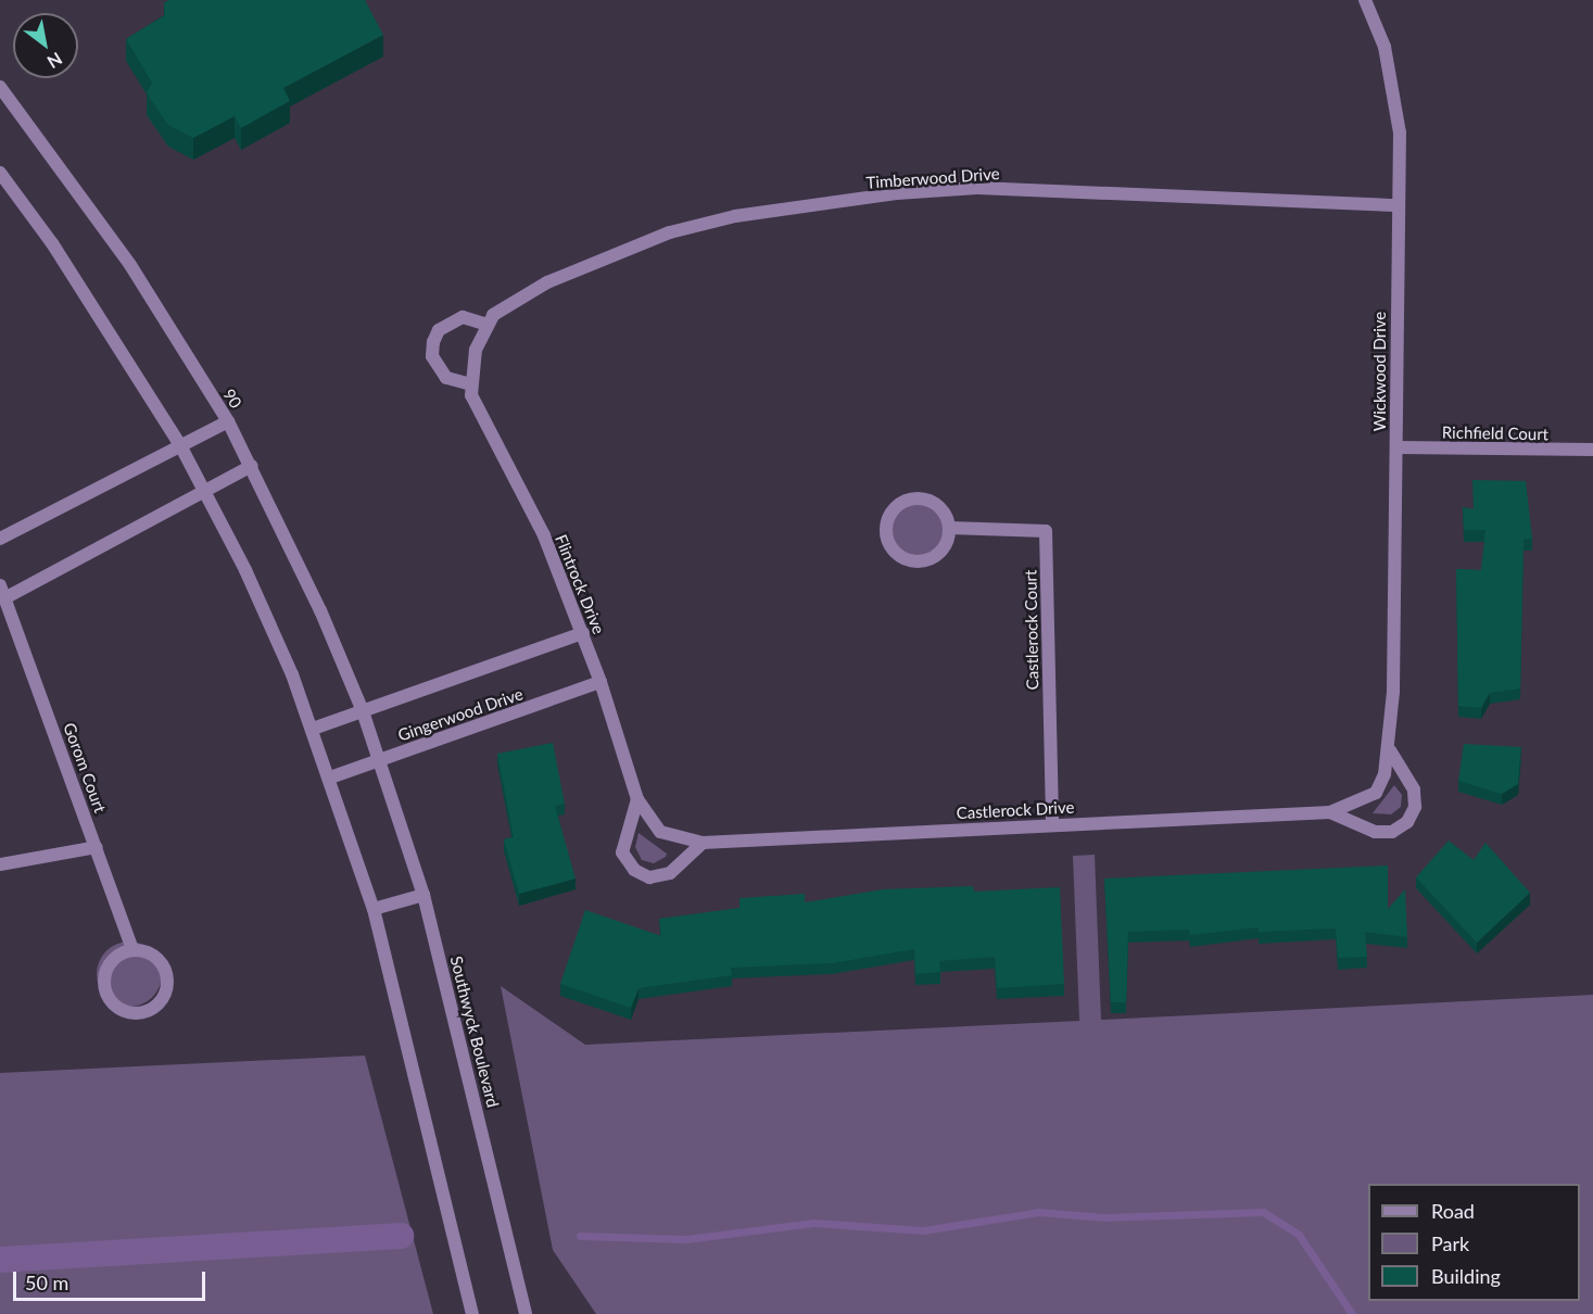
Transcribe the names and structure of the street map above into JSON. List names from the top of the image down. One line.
{"streets":{"street":["Timberwood Drive","Wickwood Drive","90","Richfield Court","Flintrock Drive","Castlerock Court","Gingerwood Drive","Gorom Court","Castlerock Drive","Southwyck Boulevard"]},"crossings":[["Timberwood Drive","Wickwood Drive"],["Timberwood Drive","Flintrock Drive"],["Wickwood Drive","Richfield Court"],["Wickwood Drive","Castlerock Drive"],["90","Gingerwood Drive"],["90","Gorom Court"],["90","Southwyck Boulevard"],["Flintrock Drive","Gingerwood Drive"],["Flintrock Drive","Castlerock Drive"],["Castlerock Court","Castlerock Drive"],["Gingerwood Drive","Southwyck Boulevard"]],"legend":["Road","Park","Building"],"scale_bar":"50 m","north":"bottom right"}
